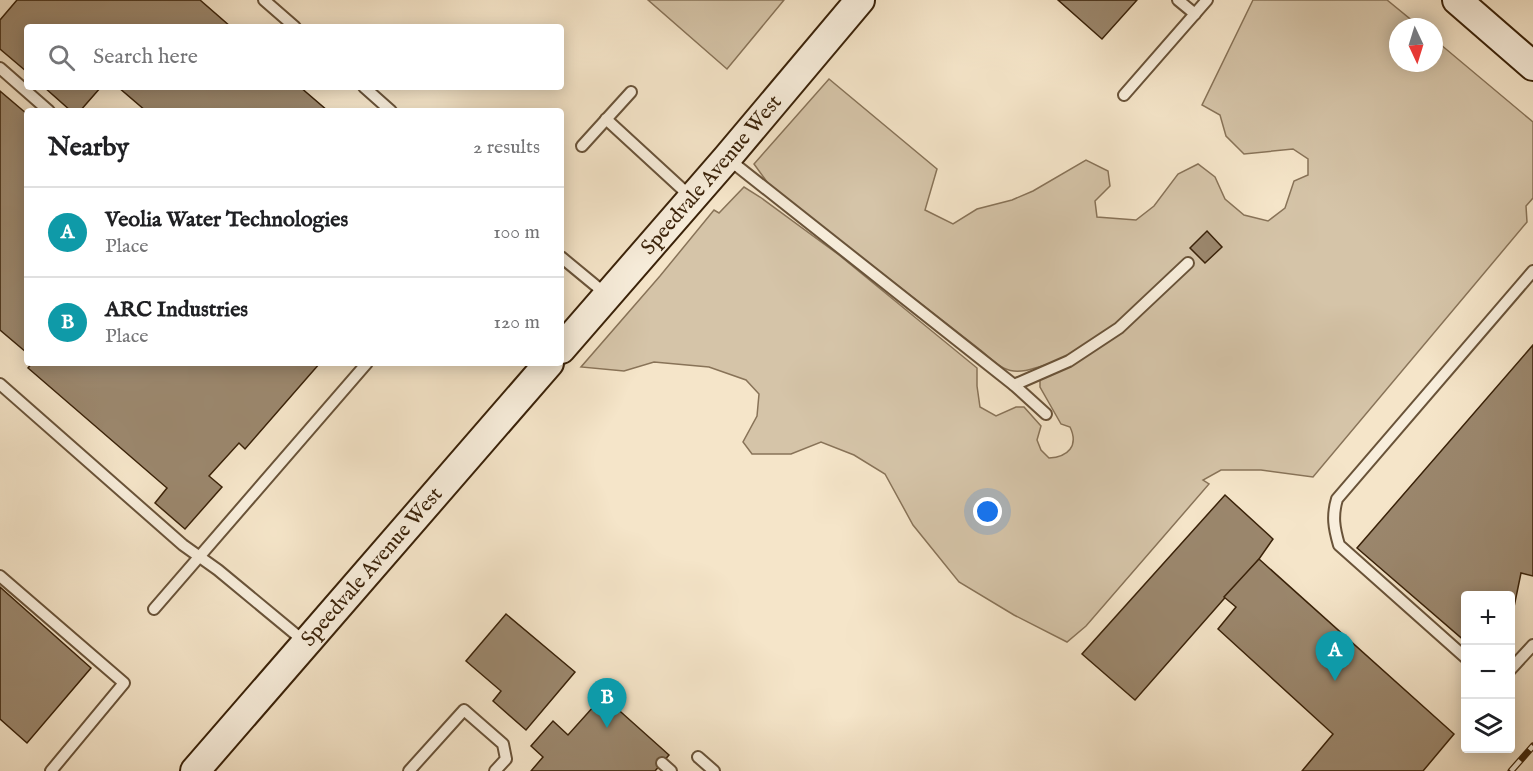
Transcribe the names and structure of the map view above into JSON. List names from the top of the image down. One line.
{"streets":{"main road":["Speedvale Avenue West"]},"north":"bottom","page":{"search":"Search here","heading":["Nearby","2 results"],"list":[{"mark":"A","name":"Veolia Water Technologies","note":"Place","value":"100 m"},{"mark":"B","name":"ARC Industries","note":"Place","value":"120 m"}],"map_buttons":["+","−"],"pins":["A","B"]}}
